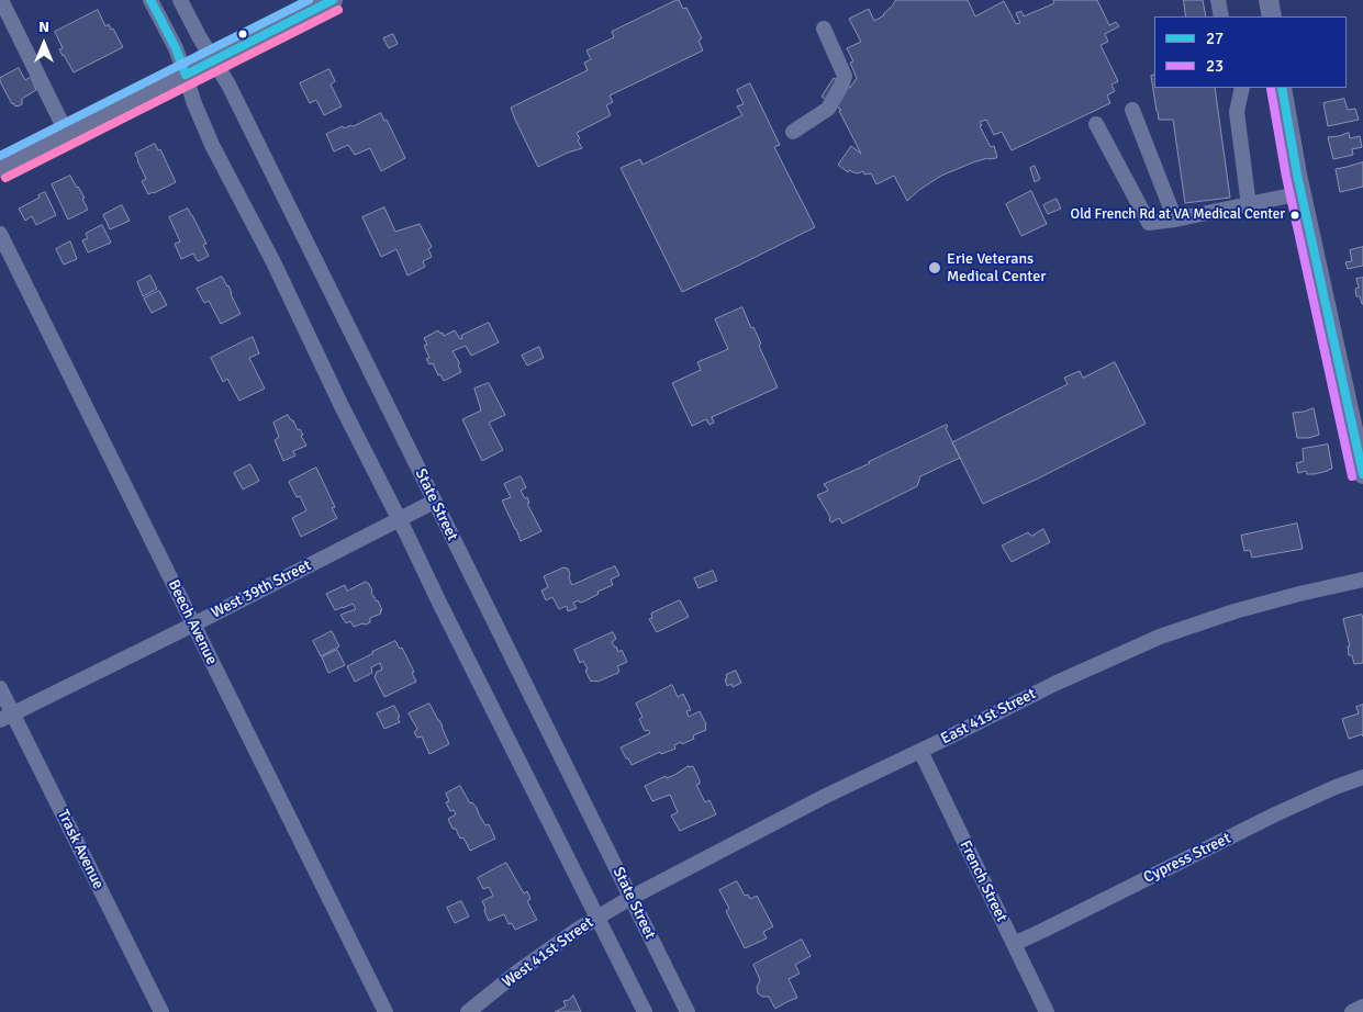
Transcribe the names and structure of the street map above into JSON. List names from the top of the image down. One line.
{"streets":{"street":["State Street","West 39th Street","Beech Avenue","East 41st Street","Trask Avenue","Cypress Street","French Street","West 41st Street"]},"crossings":[["State Street","West 39th Street"],["State Street","East 41st Street"],["State Street","West 41st Street"],["West 39th Street","Beech Avenue"],["West 39th Street","Trask Avenue"],["East 41st Street","French Street"],["East 41st Street","West 41st Street"],["Cypress Street","French Street"]],"places":["Old French Rd at VA Medical Center","Erie Veterans Medical Center"],"lines":["transit line 27","transit line 23"],"legend":["27","23"],"north":"top"}
